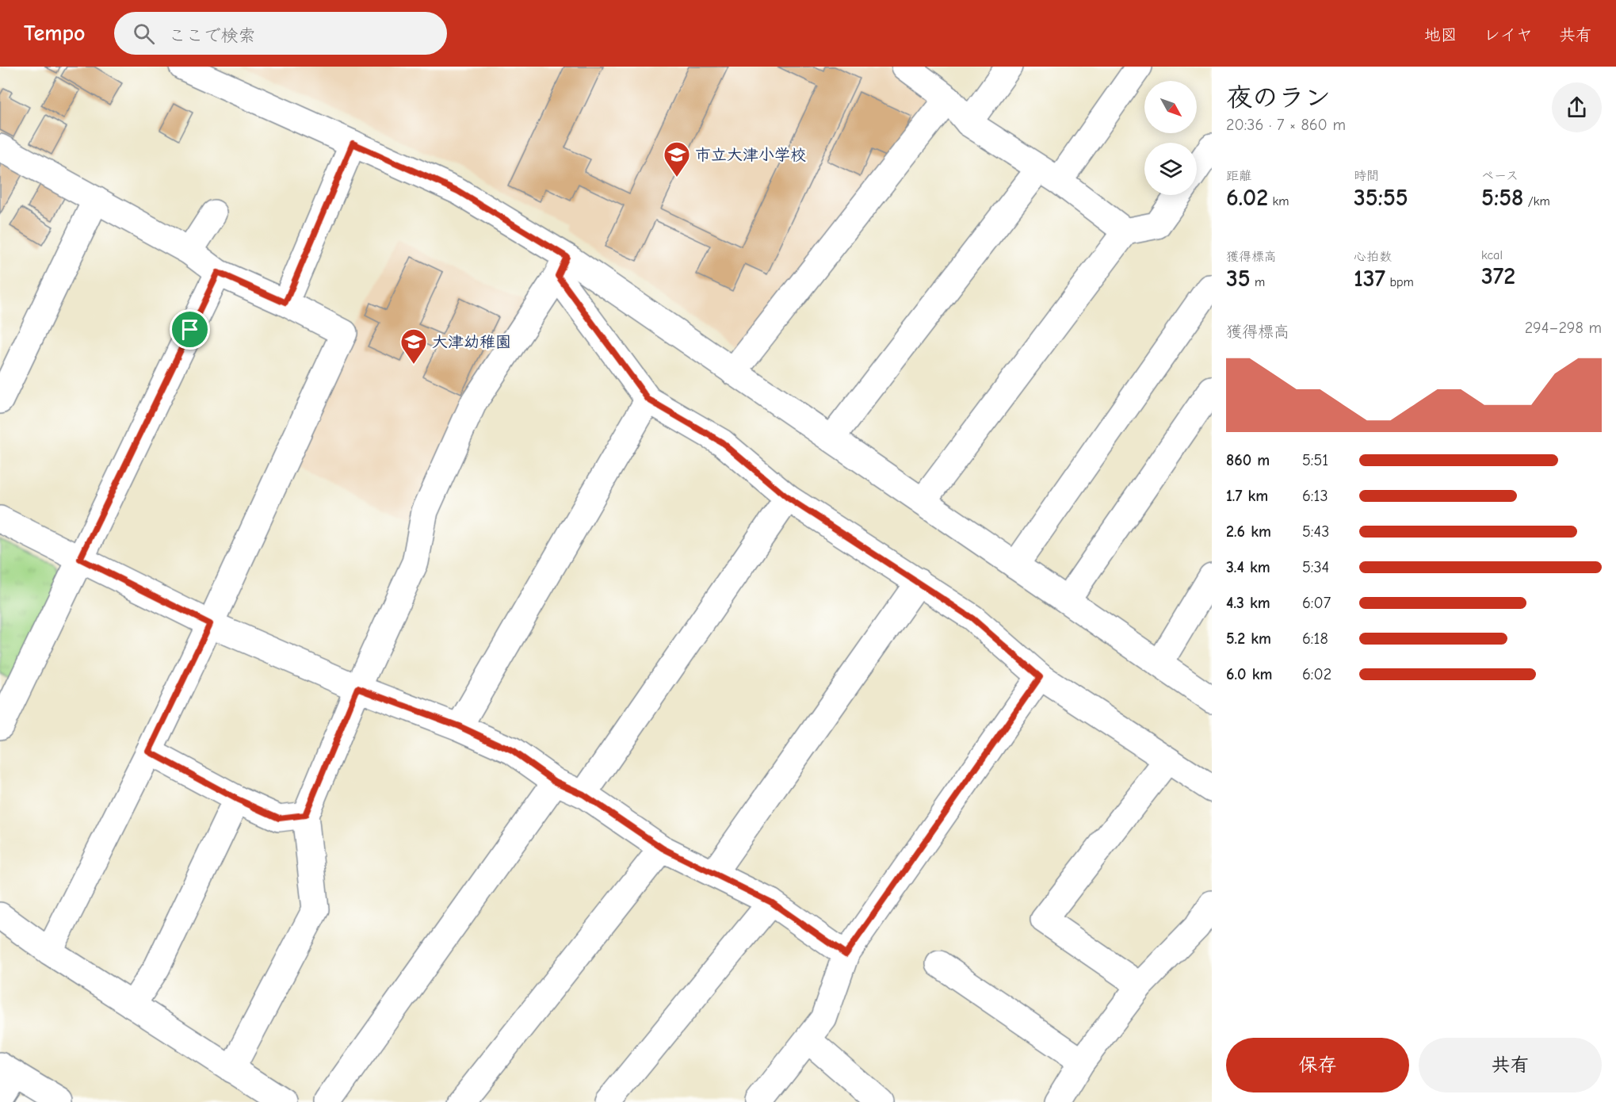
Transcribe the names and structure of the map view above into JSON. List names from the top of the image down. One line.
{"places":{"school or university":["市立大津小学校","大津幼稚園"]},"north":"bottom right","page":{"header":"Tempo","search":"ここで検索","nav":["地図","レイヤ","共有"],"heading":["夜のラン","20:36 · 7 × 860 m"],"stats":[["距離","6.02 km"],["時間","35:55"],["ペース","5:58 /km"],["獲得標高","35 m"],["心拍数","137 bpm"],["kcal","372"]],"chart":["獲得標高","294–298 m"],"list":[{"name":"860 m","note":"5:51"},{"name":"1.7 km","note":"6:13"},{"name":"2.6 km","note":"5:43"},{"name":"3.4 km","note":"5:34"},{"name":"4.3 km","note":"6:07"},{"name":"5.2 km","note":"6:18"},{"name":"6.0 km","note":"6:02"}],"buttons":["保存","共有"]}}
